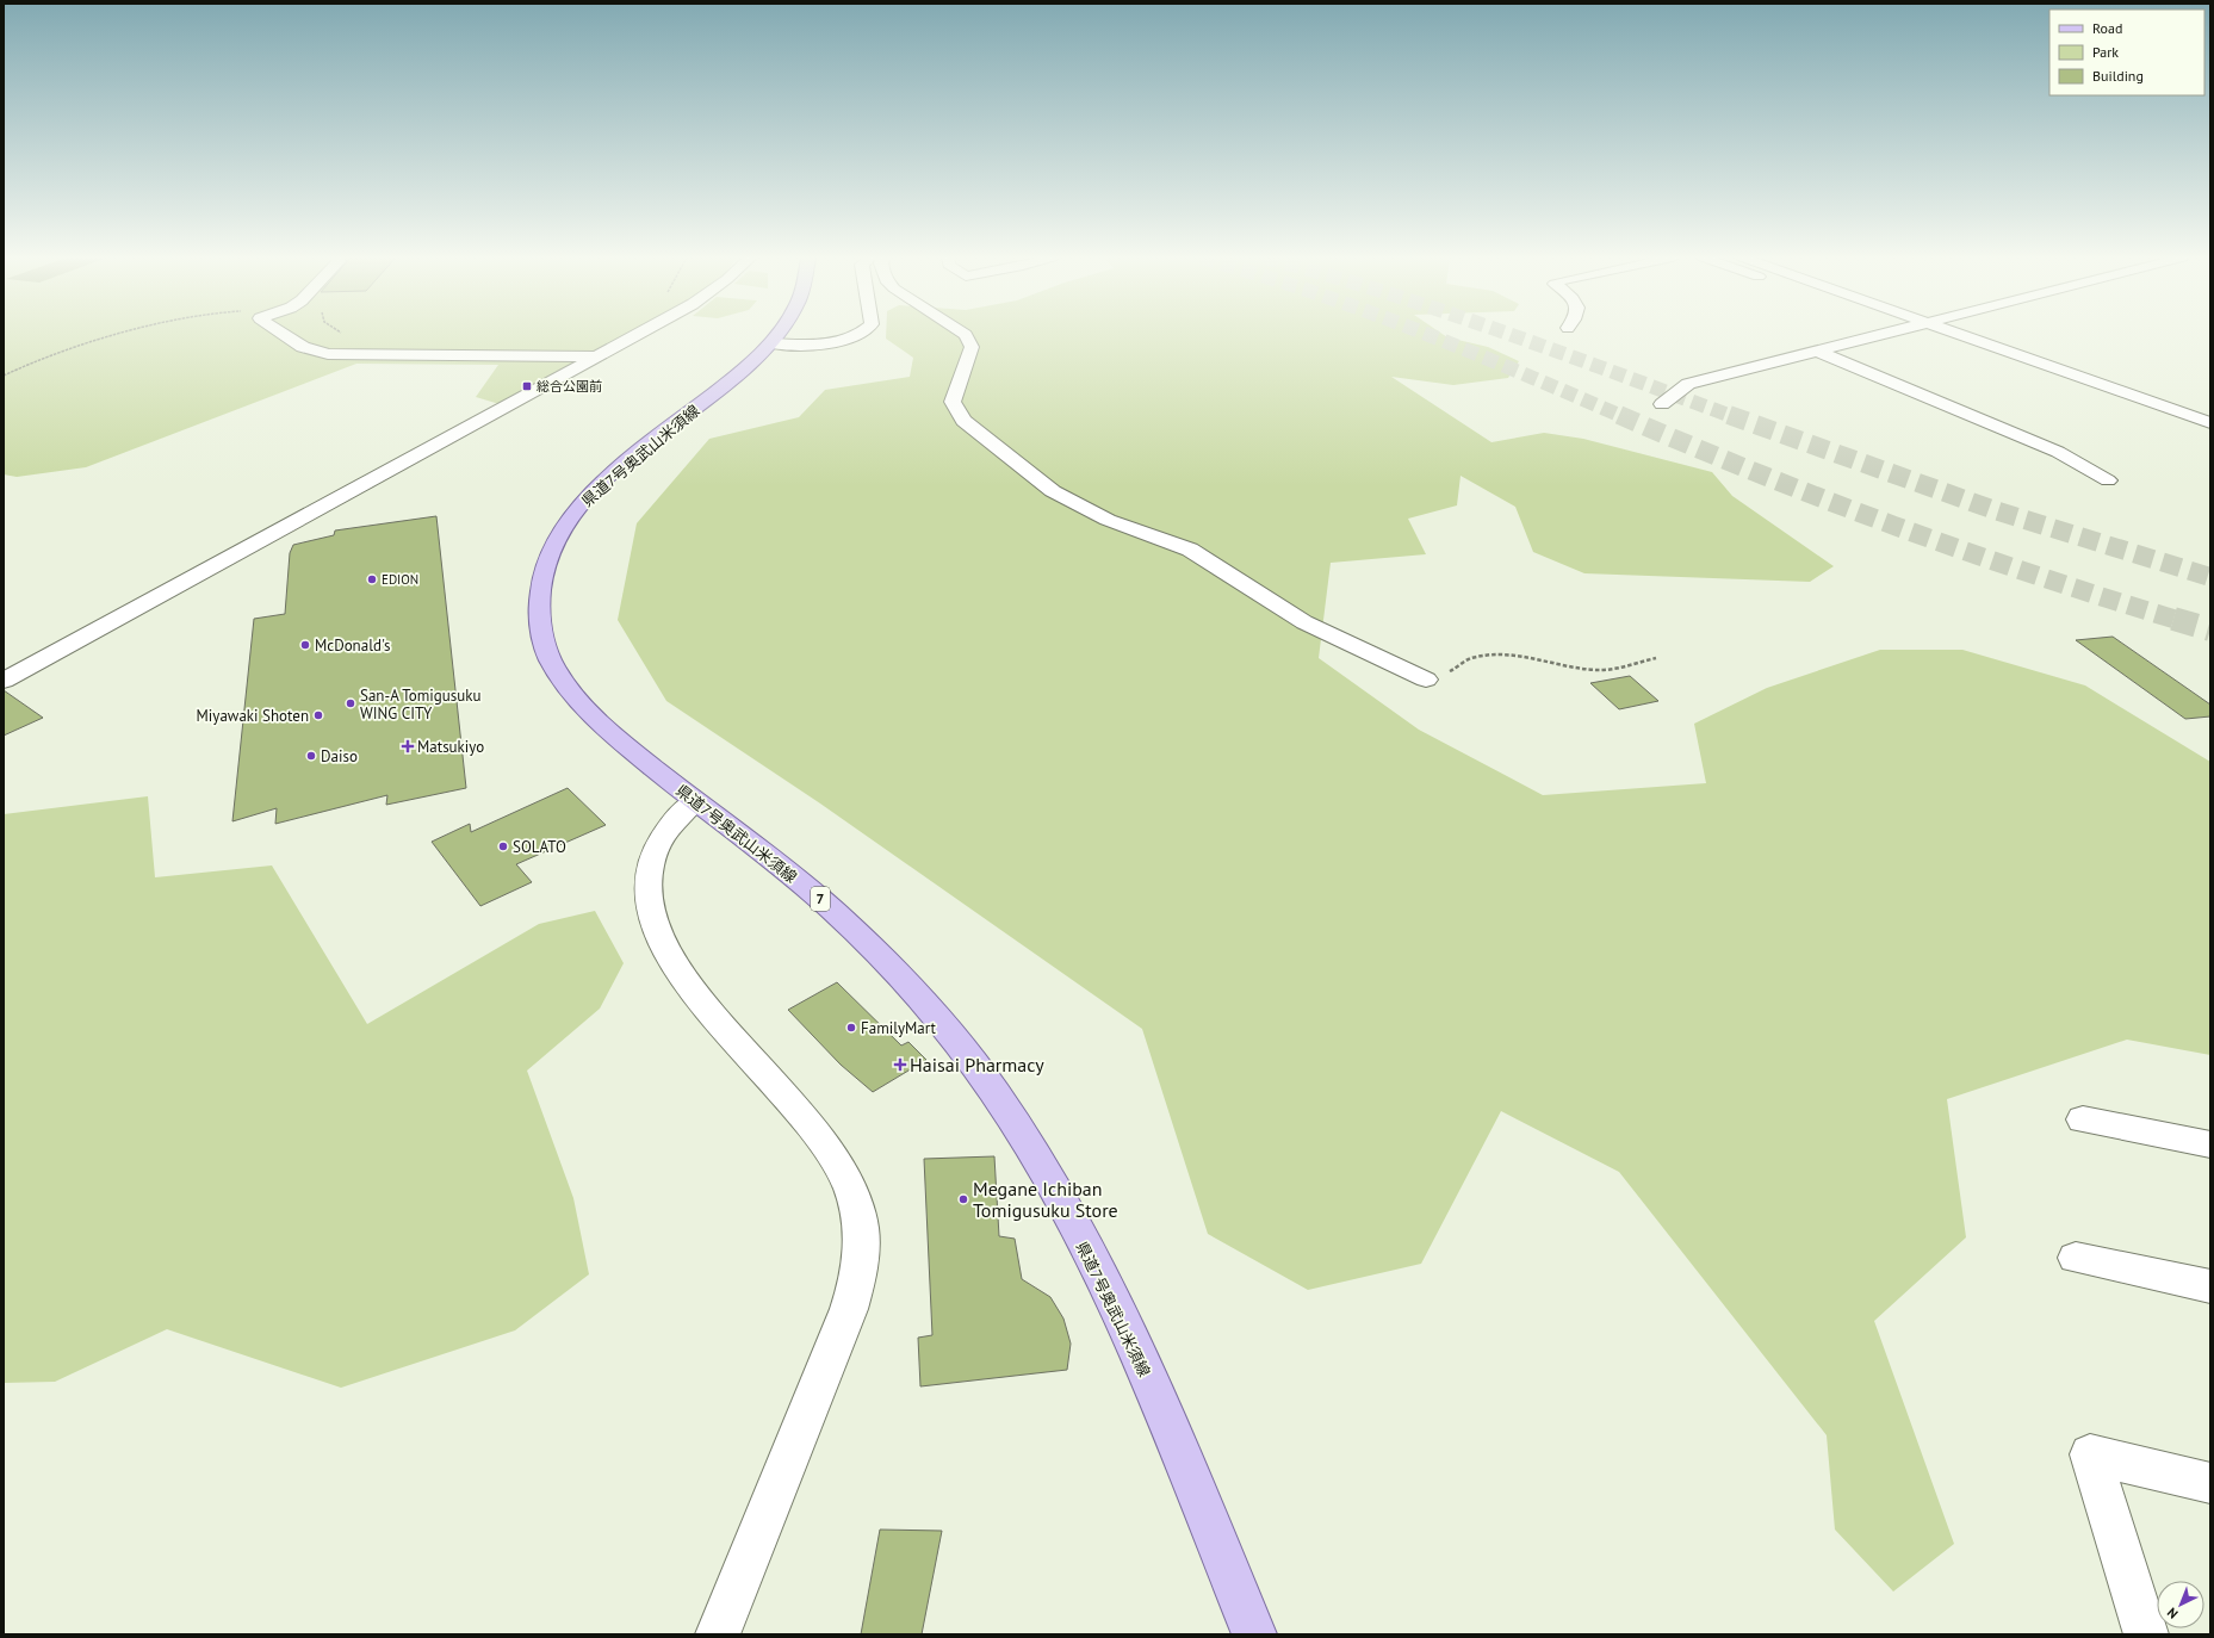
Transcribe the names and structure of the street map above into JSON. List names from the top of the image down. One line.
{"streets":{"main road":["県道7号奥武山米須線","7"]},"places":{"transit":["総合公園前"],"other":["EDION","McDonald's","San-A Tomigusuku WING CITY","Miyawaki Shoten","Daiso","SOLATO","FamilyMart","Megane Ichiban Tomigusuku Store"],"health":["Matsukiyo","Haisai Pharmacy"]},"legend":["Road","Park","Building"],"north":"bottom left"}
